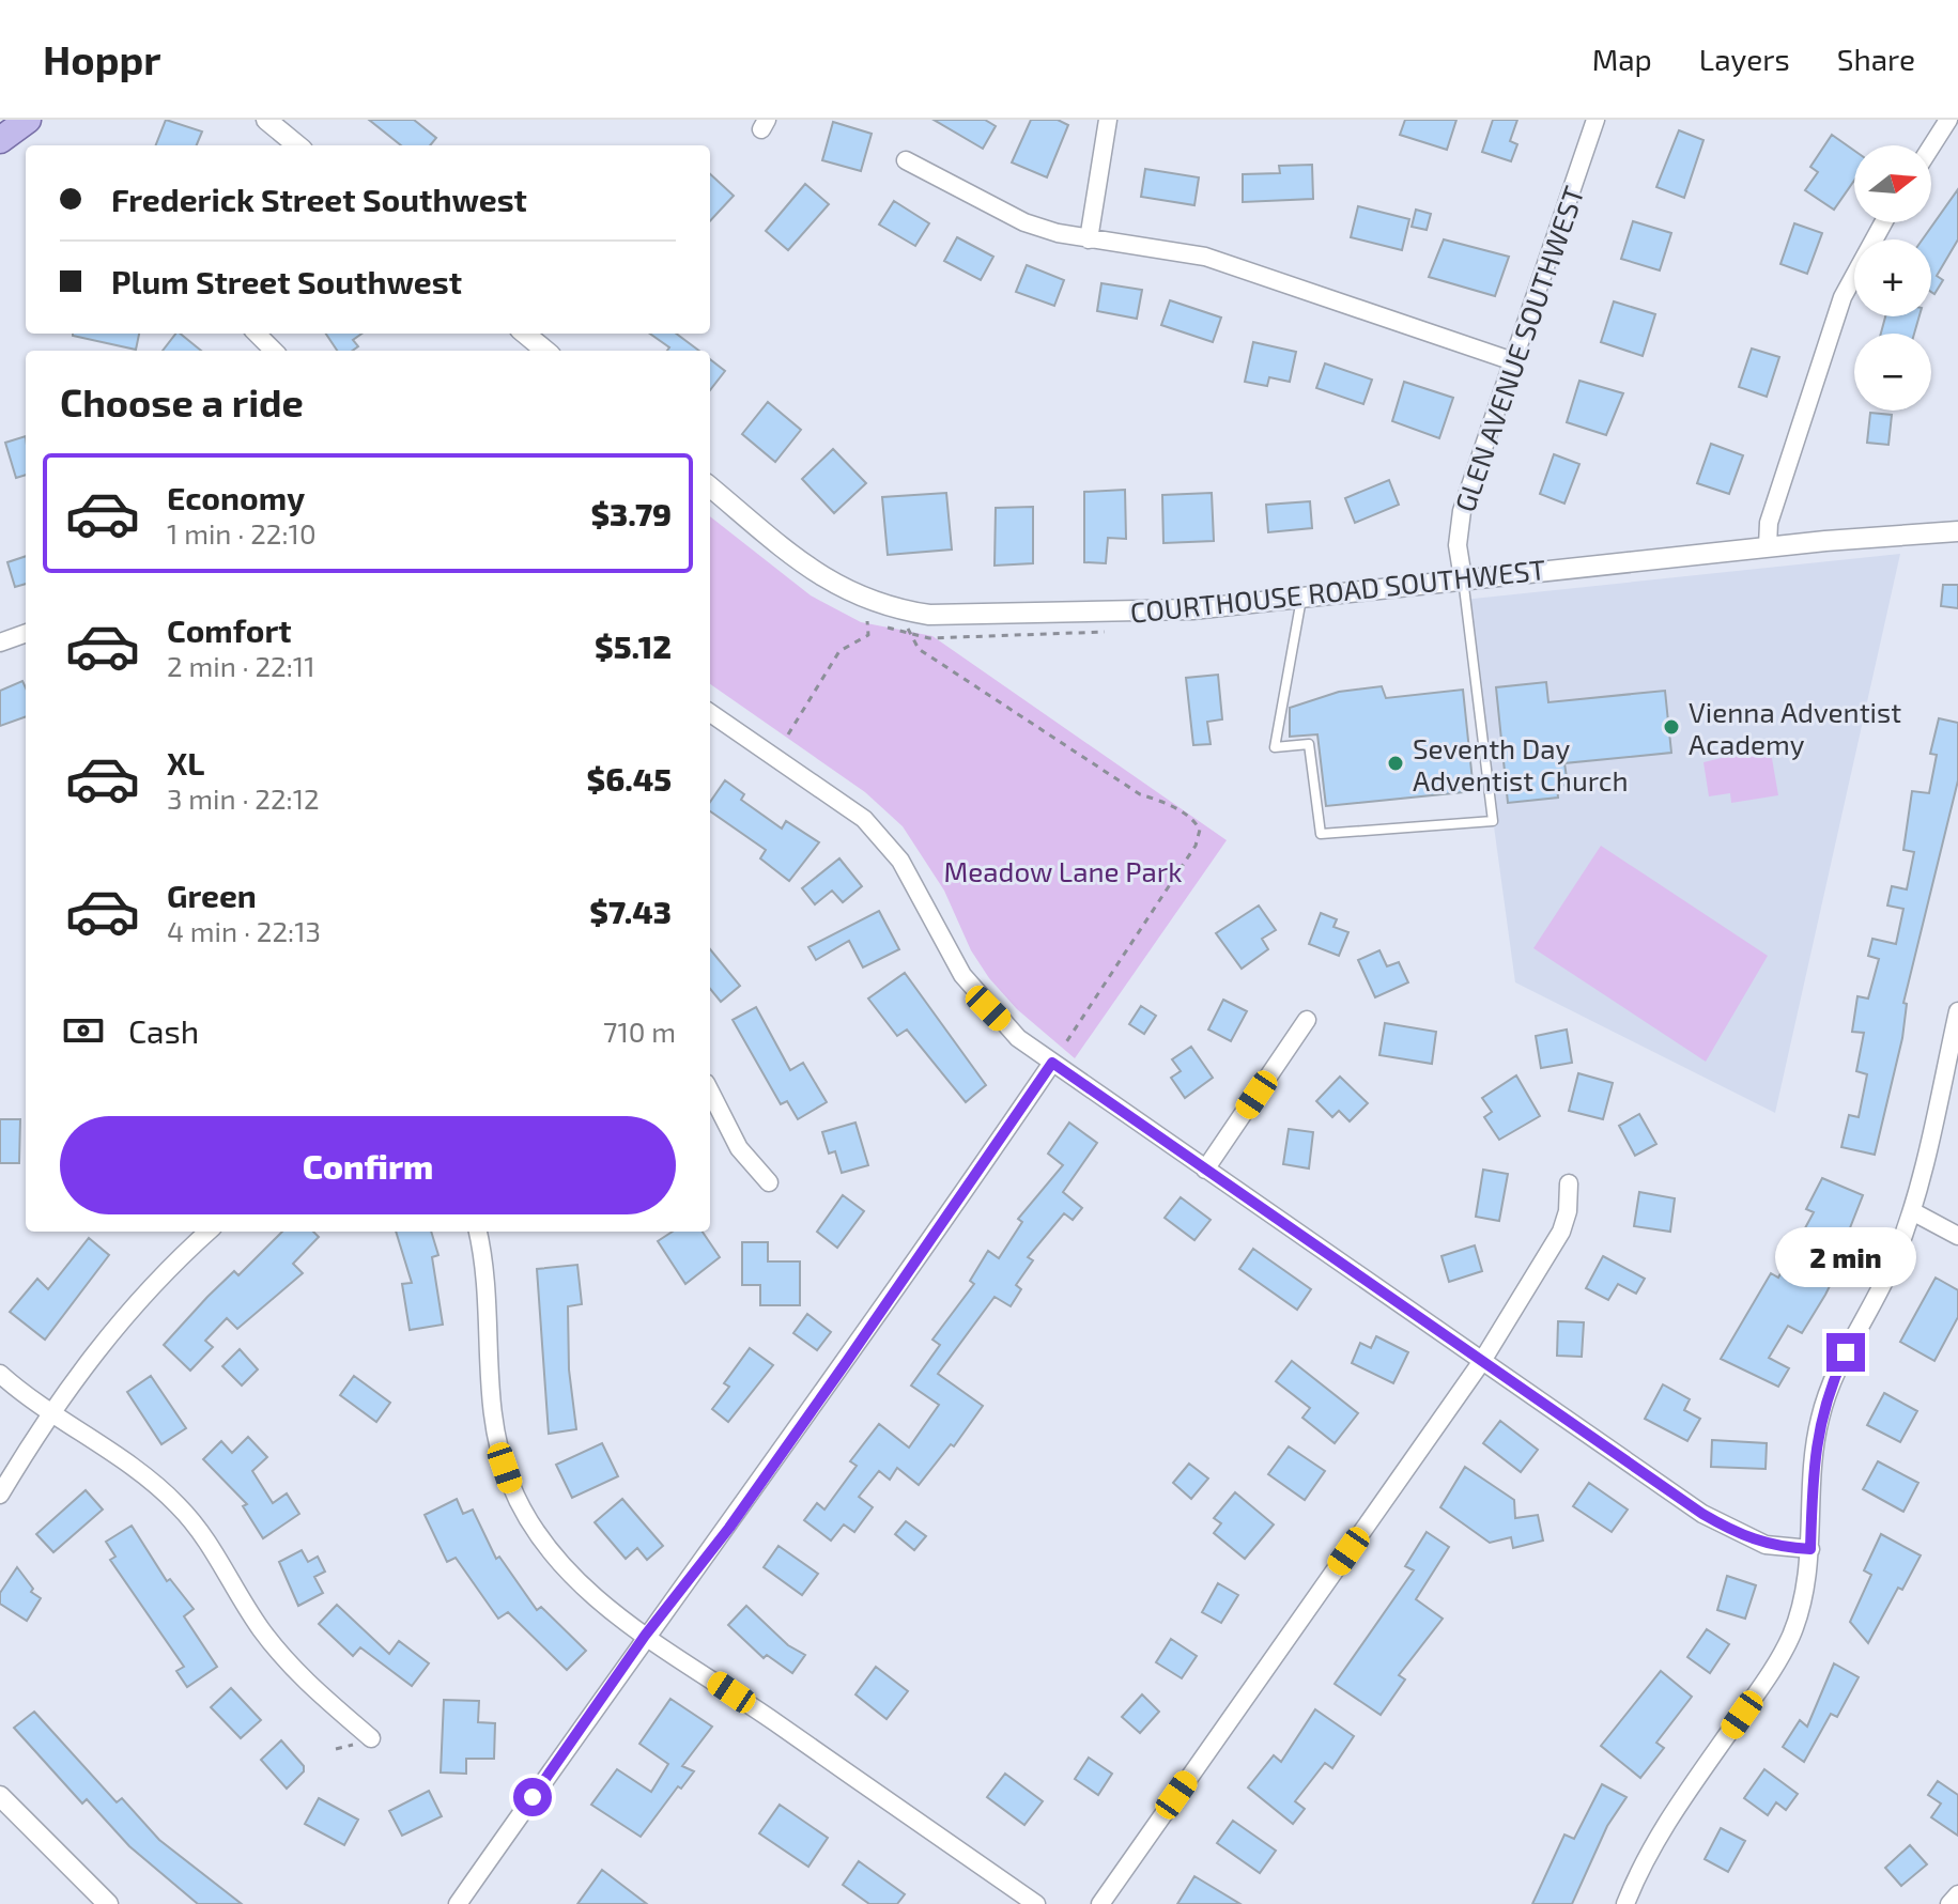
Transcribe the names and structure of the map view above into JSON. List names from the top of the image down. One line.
{"streets":{"street":["GLEN AVENUE SOUTHWEST","COURTHOUSE ROAD SOUTHWEST"]},"crossings":[["GLEN AVENUE SOUTHWEST","COURTHOUSE ROAD SOUTHWEST"]],"parks":["Meadow Lane Park"],"places":["Vienna Adventist Academy","Seventh Day Adventist Church"],"north":"right","page":{"header":"Hoppr","nav":["Map","Layers","Share"],"map_buttons":["+","−"],"banner":["Frederick Street Southwest","Plum Street Southwest"],"heading":"Choose a ride","list":[{"name":"Economy","note":"1 min · 22:10","value":"$3.79"},{"name":"Comfort","note":"2 min · 22:11","value":"$5.12"},{"name":"XL","note":"3 min · 22:12","value":"$6.45"},{"name":"Green","note":"4 min · 22:13","value":"$7.43"}],"pay":["Cash","710 m"],"buttons":"Confirm","bubble":"2 min"}}
